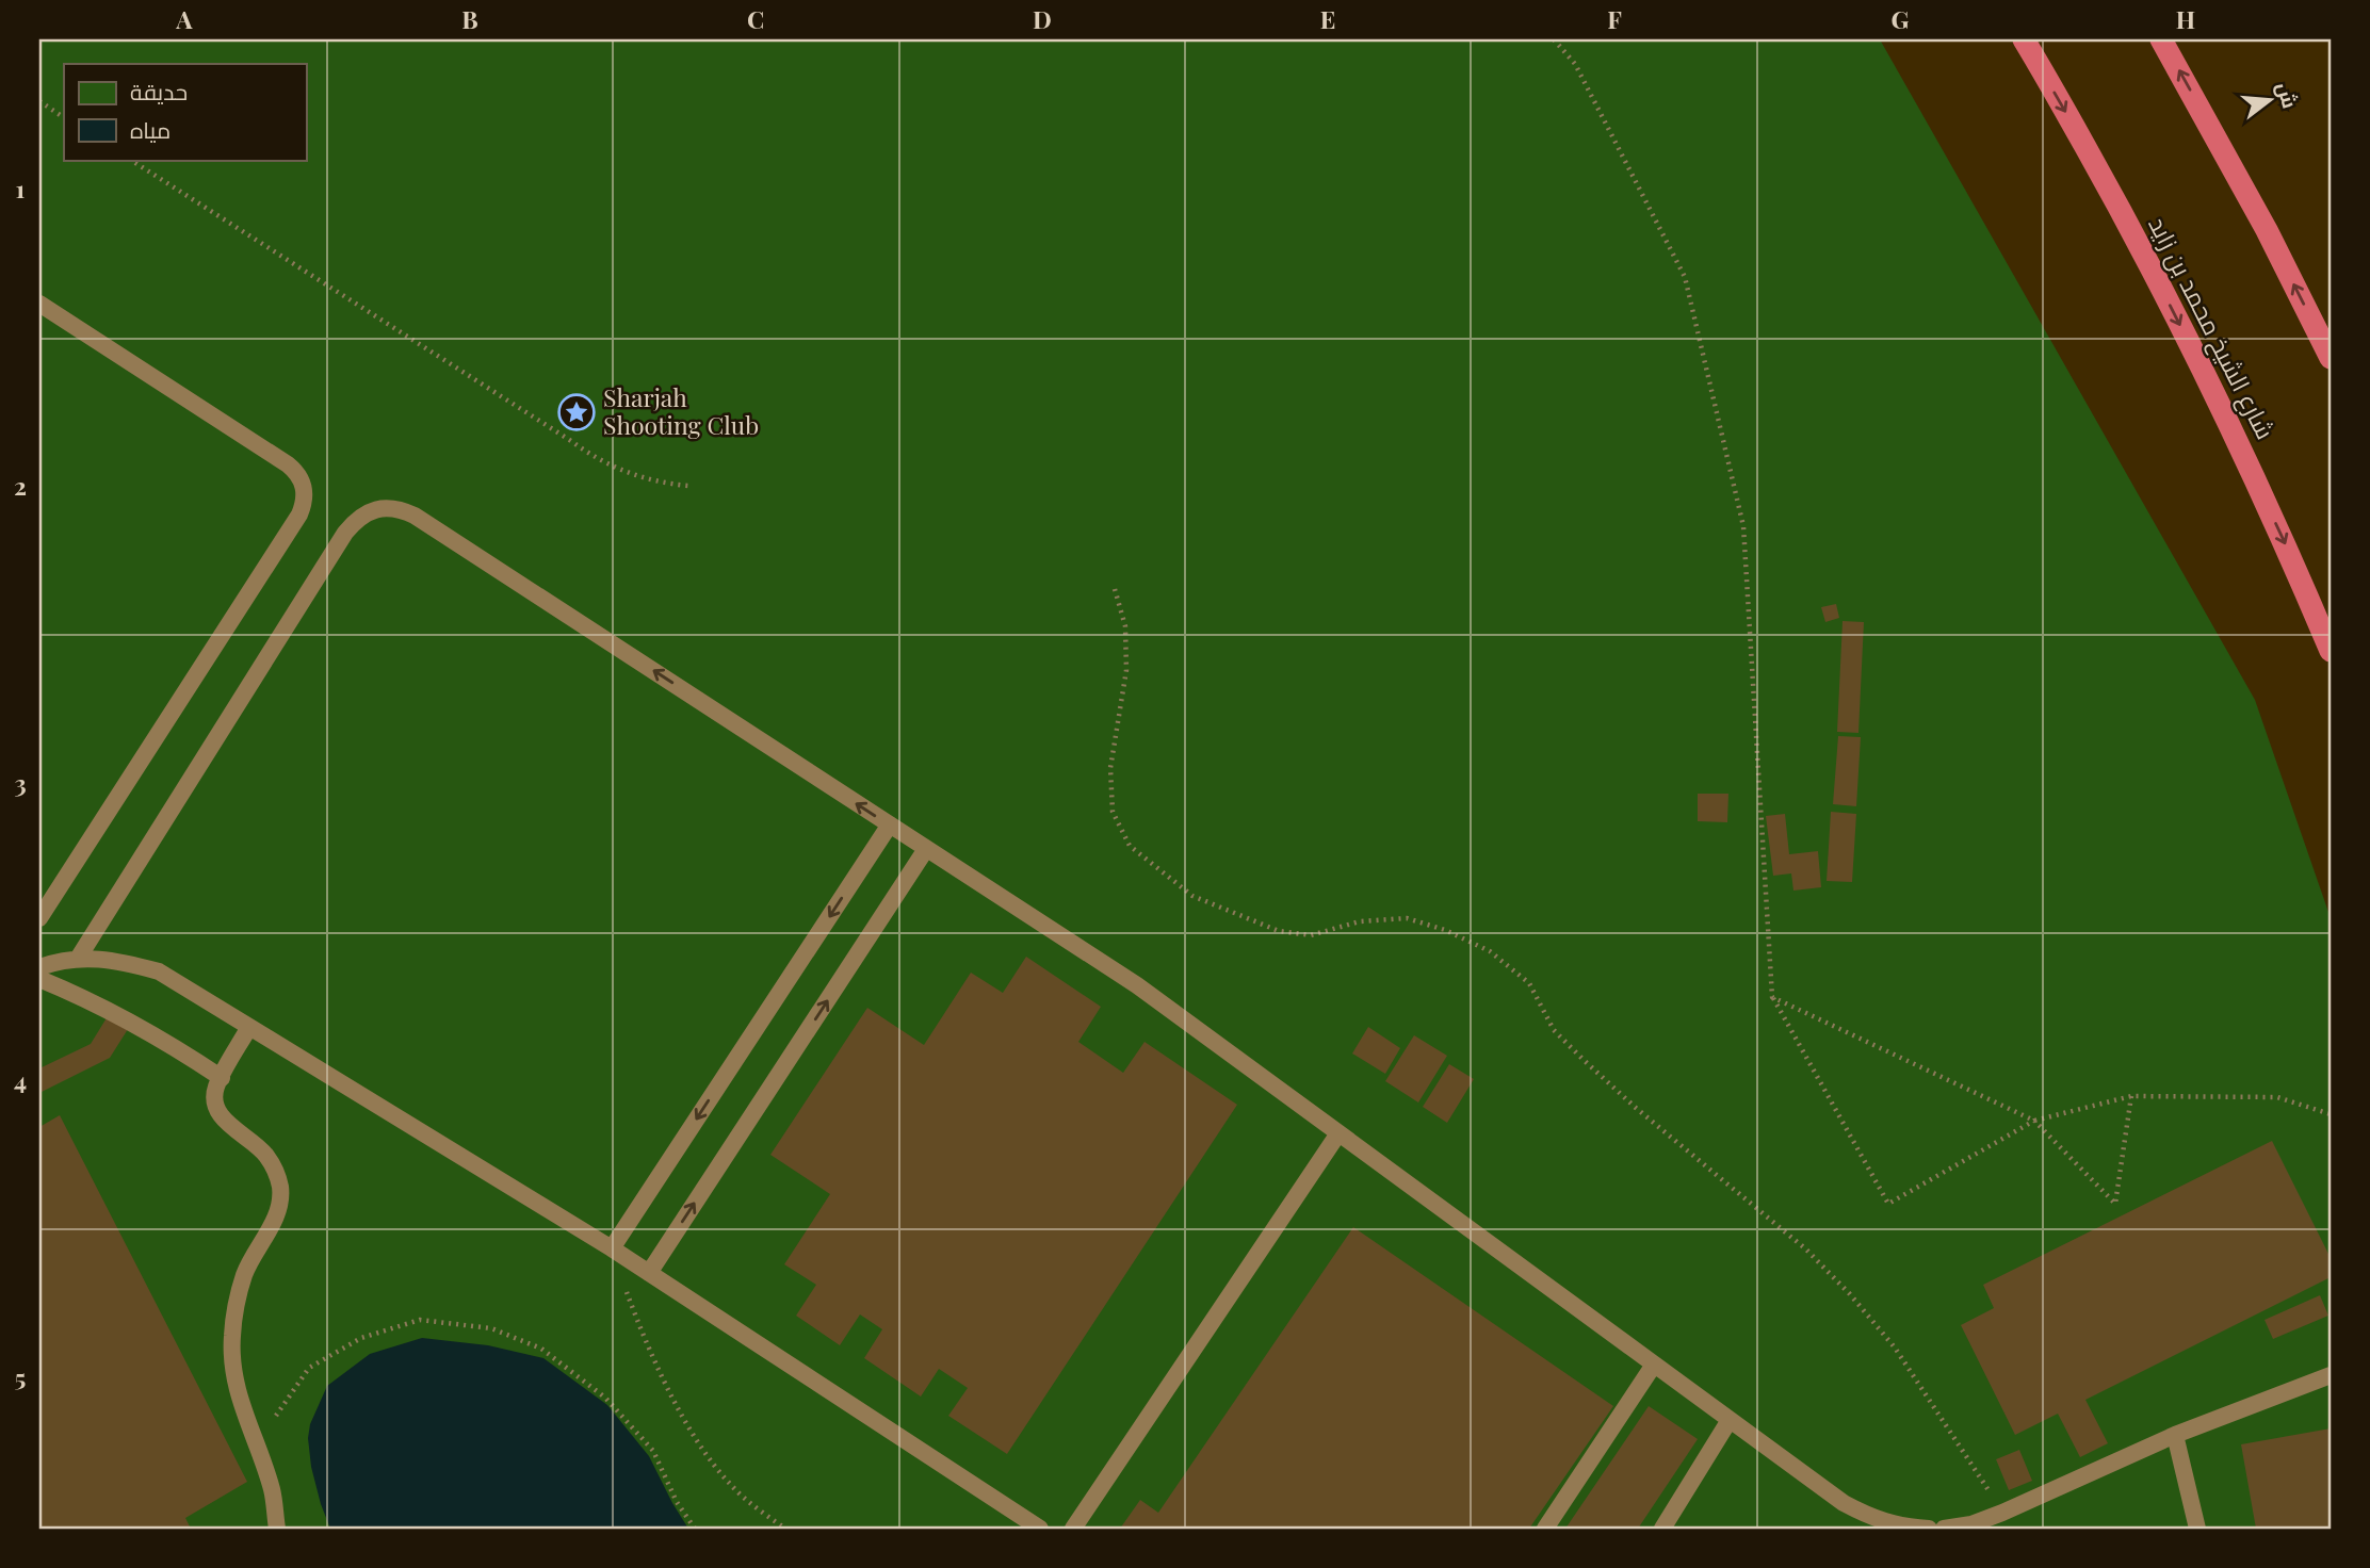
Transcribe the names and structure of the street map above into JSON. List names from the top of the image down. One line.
{"streets":{"highway":["شارع الشيخ محمد بن زايد"]},"places":{"place":["Sharjah Shooting Club"]},"legend":["حديقة","مياه"],"north":"right","grid":{"columns":["A","B","C","D","E","F","G","H"],"rows":["1","2","3","4","5"]}}
